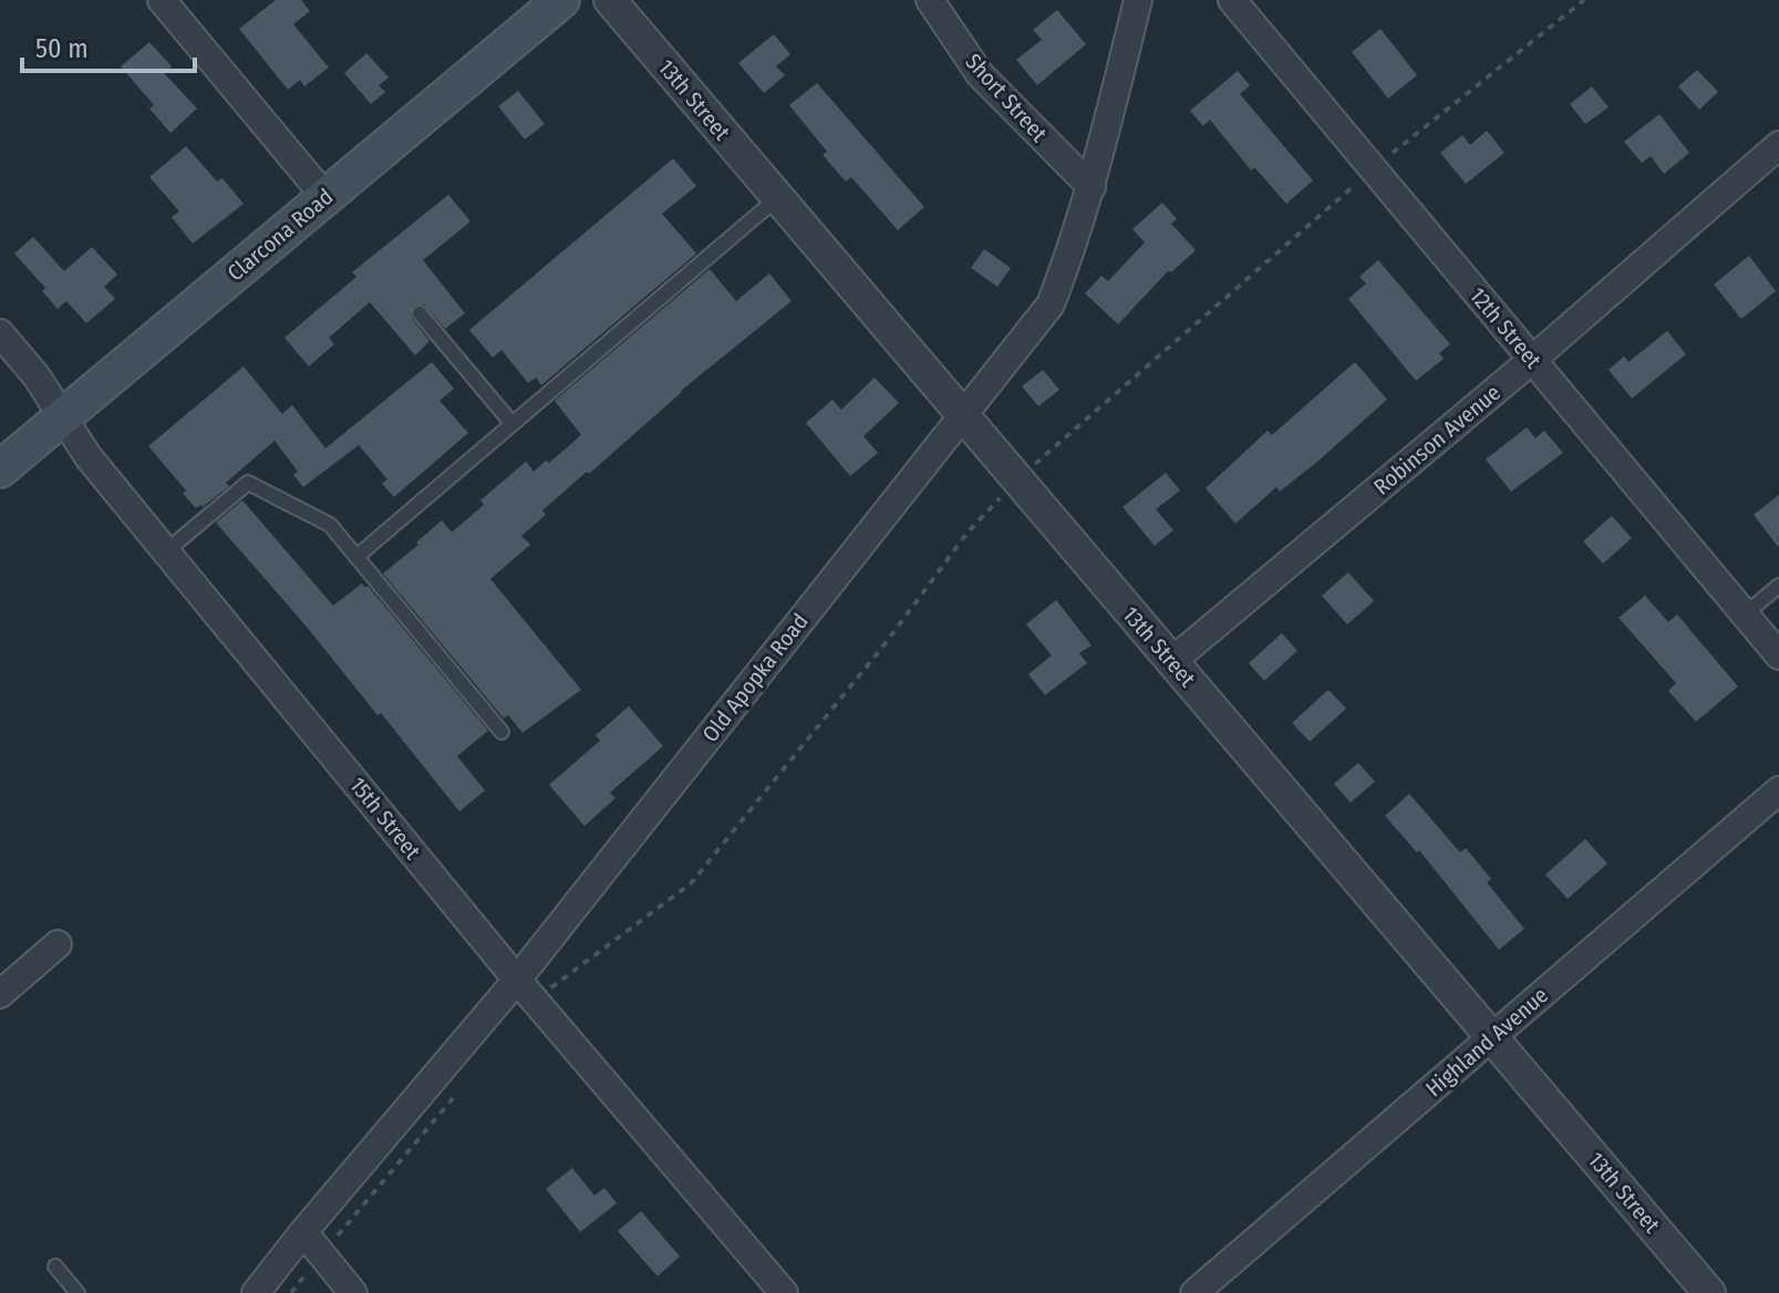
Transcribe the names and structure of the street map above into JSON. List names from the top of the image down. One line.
{"streets":{"main road":["Clarcona Road"],"street":["Short Street","13th Street","12th Street","Robinson Avenue","Old Apopka Road","15th Street","Highland Avenue"]},"crossings":[["Short Street","Old Apopka Road"],["13th Street","Robinson Avenue"],["13th Street","Old Apopka Road"],["13th Street","Highland Avenue"],["Clarcona Road","15th Street"],["12th Street","Robinson Avenue"],["Old Apopka Road","15th Street"]],"scale_bar":"50 m"}
